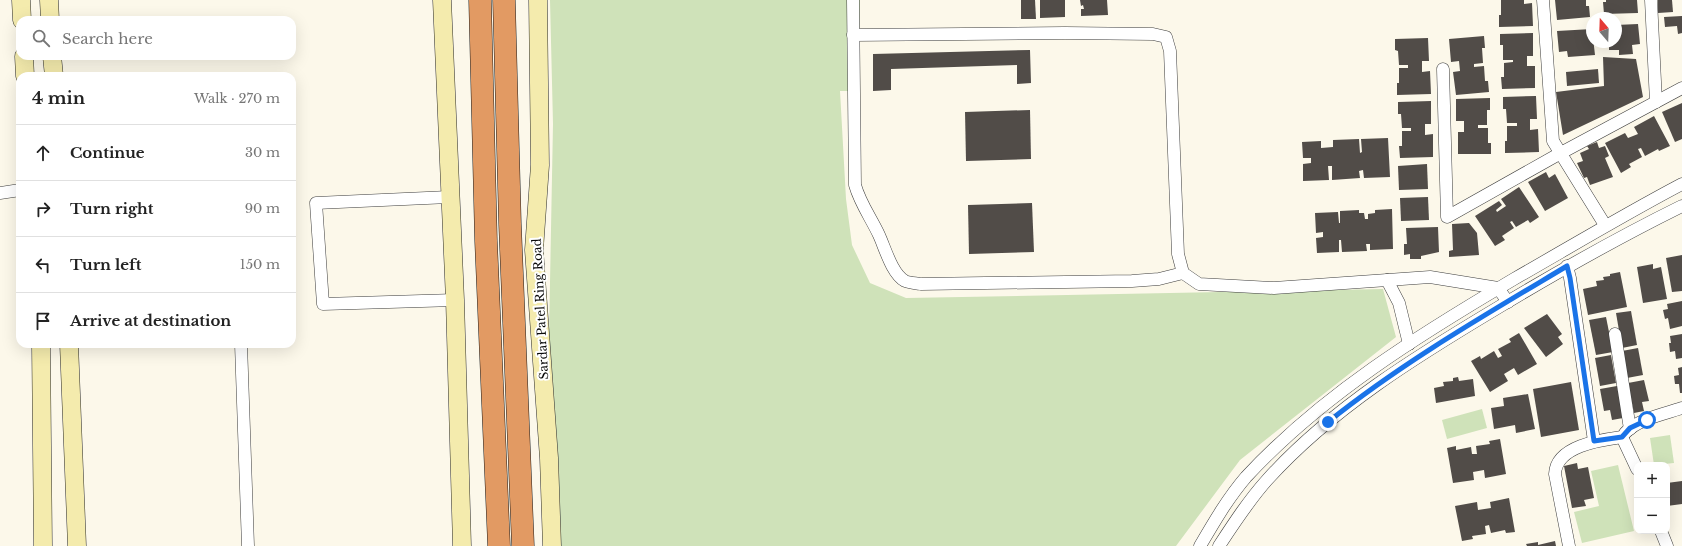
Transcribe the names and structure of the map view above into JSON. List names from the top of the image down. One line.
{"streets":{"street":["Sardar Patel Ring Road"]},"north":"top","page":{"search":"Search here","heading":["4 min","Walk · 270 m"],"list":[["Continue","30 m"],["Turn right","90 m"],["Turn left","150 m"],"Arrive at destination"],"map_buttons":["+","−"]}}
